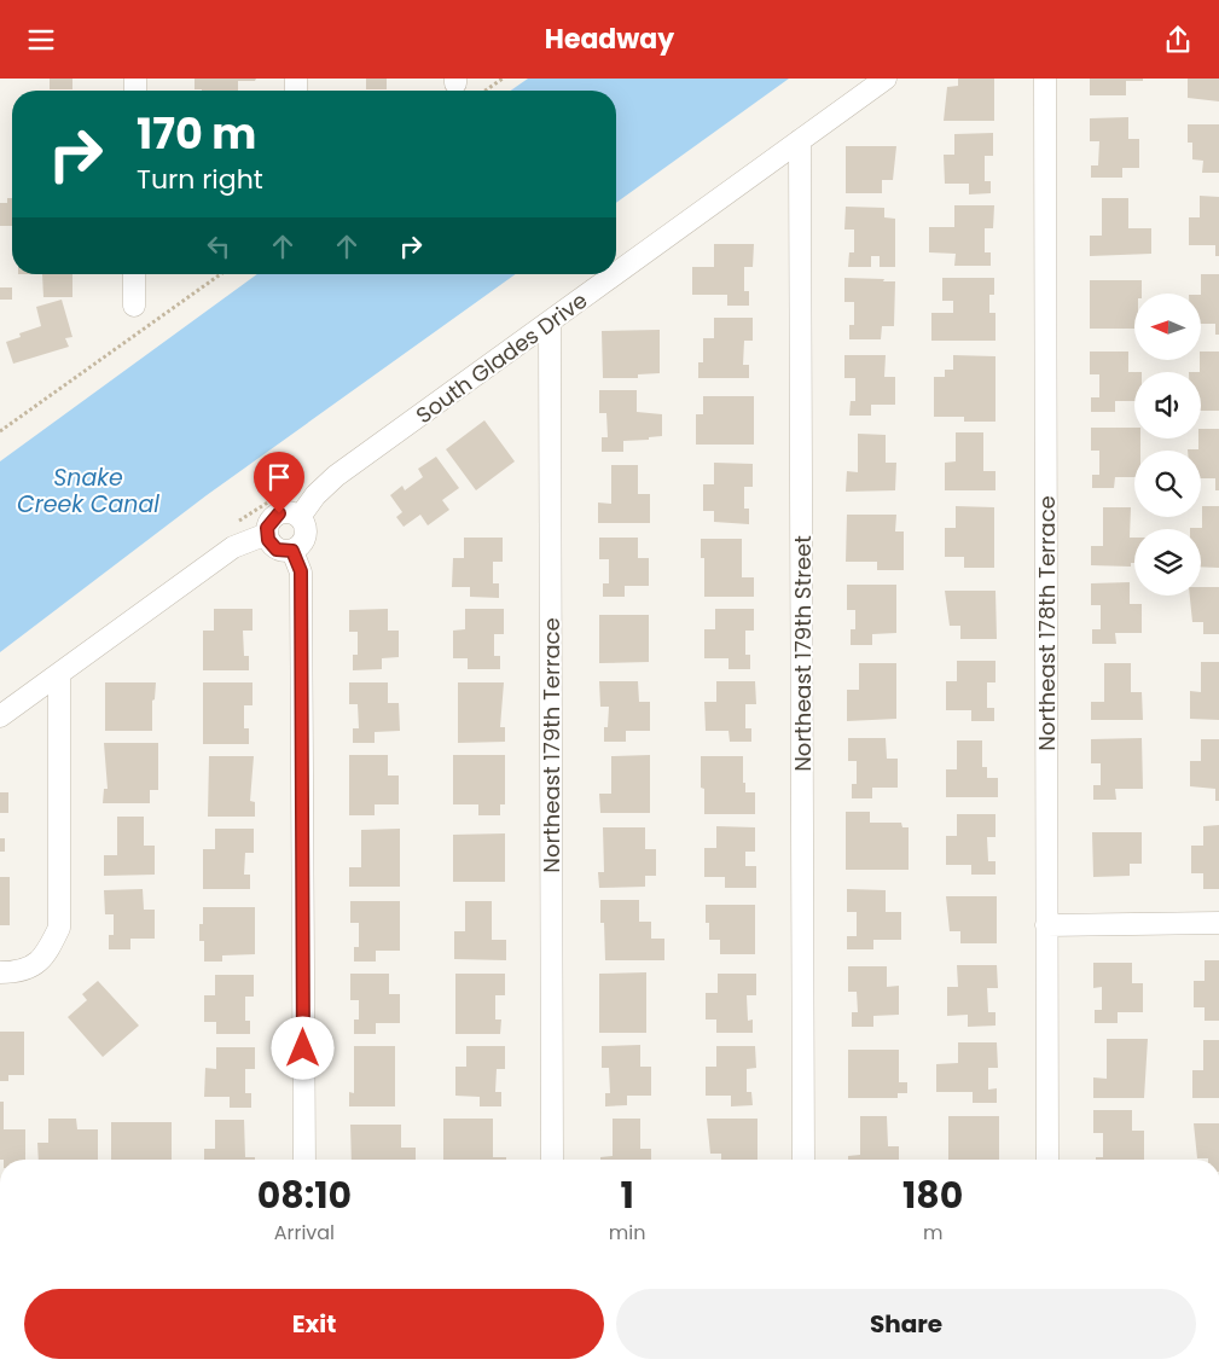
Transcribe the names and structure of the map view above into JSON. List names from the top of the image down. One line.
{"streets":{"street":["South Glades Drive","Northeast 178th Terrace","Northeast 179th Street","Northeast 179th Terrace"]},"crossings":[["South Glades Drive","Northeast 179th Street"],["South Glades Drive","Northeast 179th Terrace"]],"water":["Snake Creek Canal"],"north":"left","page":{"header":"Headway","turn":["170 m","Turn right"],"eta":["08:10","Arrival","1","min","180","m"],"buttons":["Exit","Share"]}}
